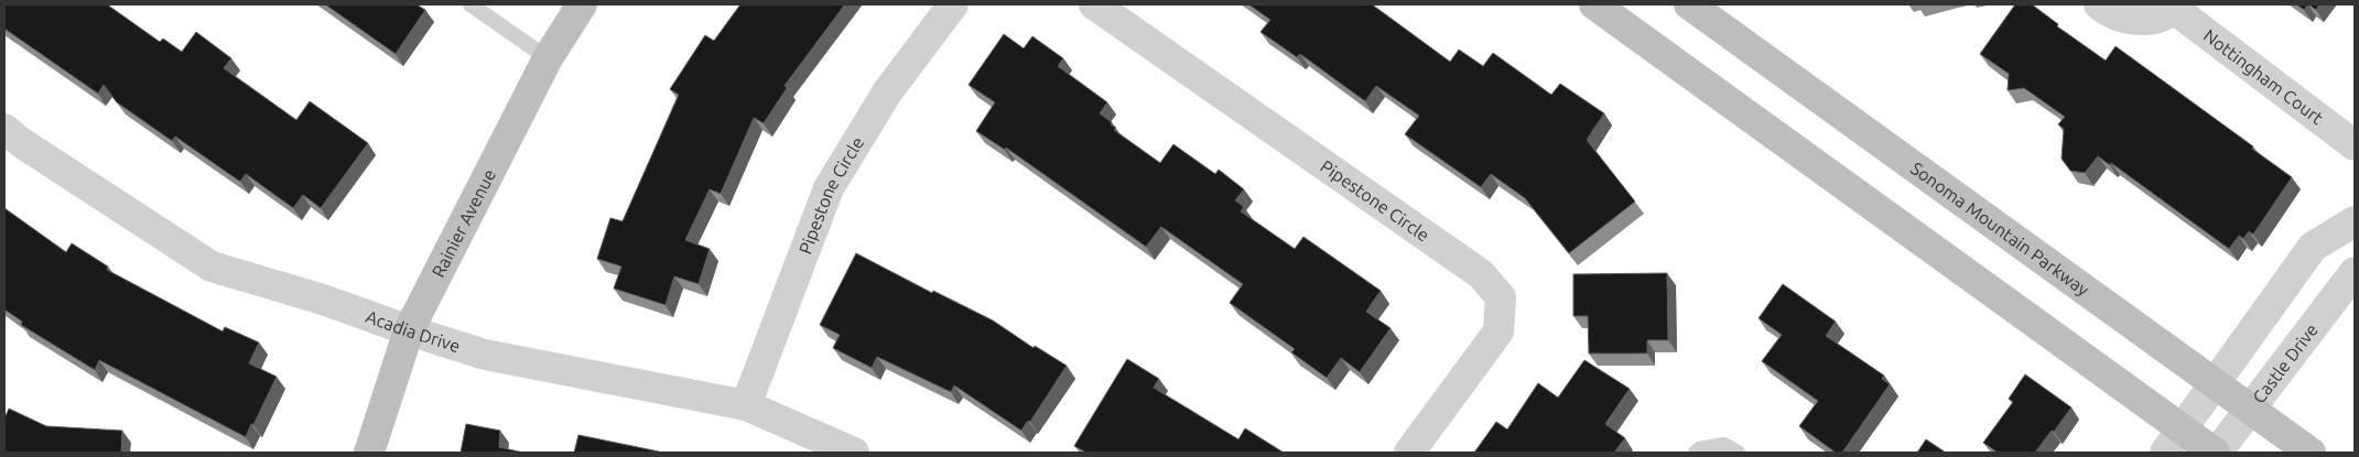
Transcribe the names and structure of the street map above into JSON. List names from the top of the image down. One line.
{"streets":{"main road":["Rainier Avenue","Sonoma Mountain Parkway"],"street":["Nottingham Court","Pipestone Circle","Acadia Drive","Castle Drive"]},"crossings":[["Pipestone Circle","Acadia Drive"],["Rainier Avenue","Acadia Drive"],["Sonoma Mountain Parkway","Castle Drive"]]}
